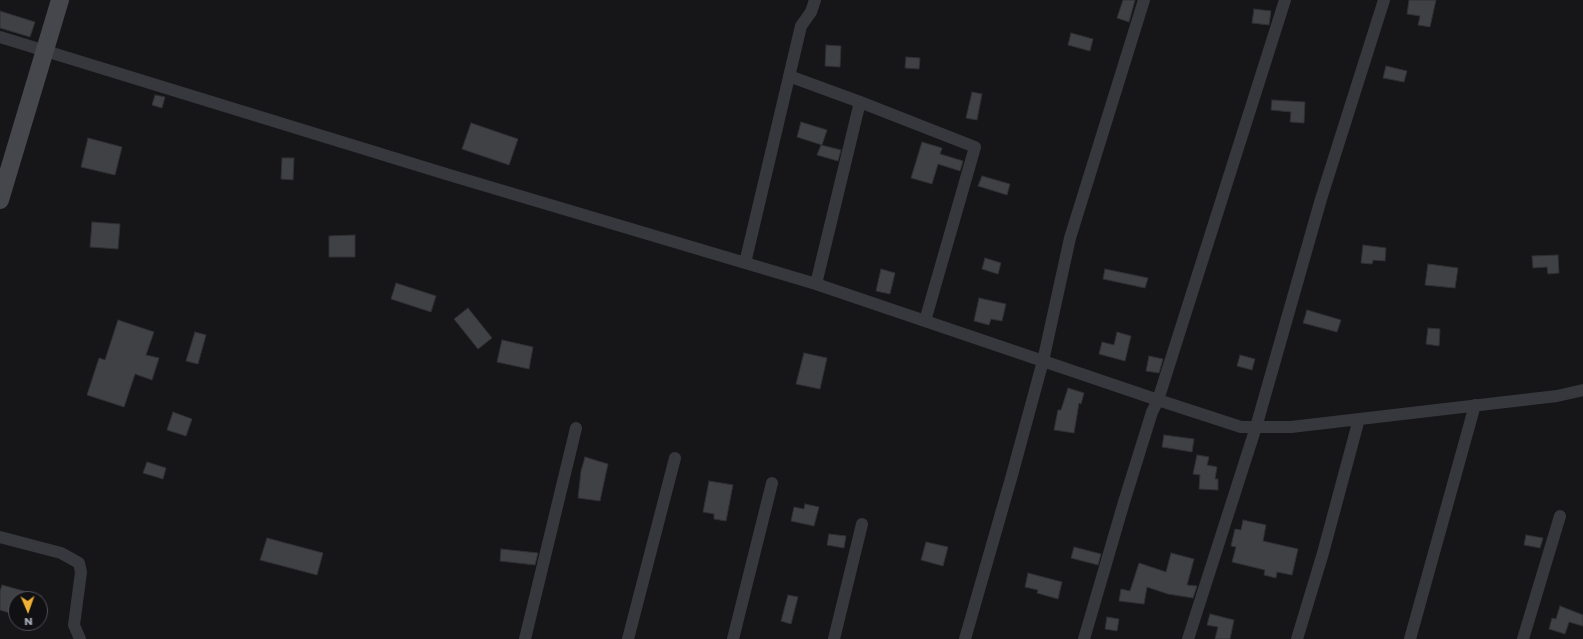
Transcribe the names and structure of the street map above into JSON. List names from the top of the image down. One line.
{"north":"bottom"}
